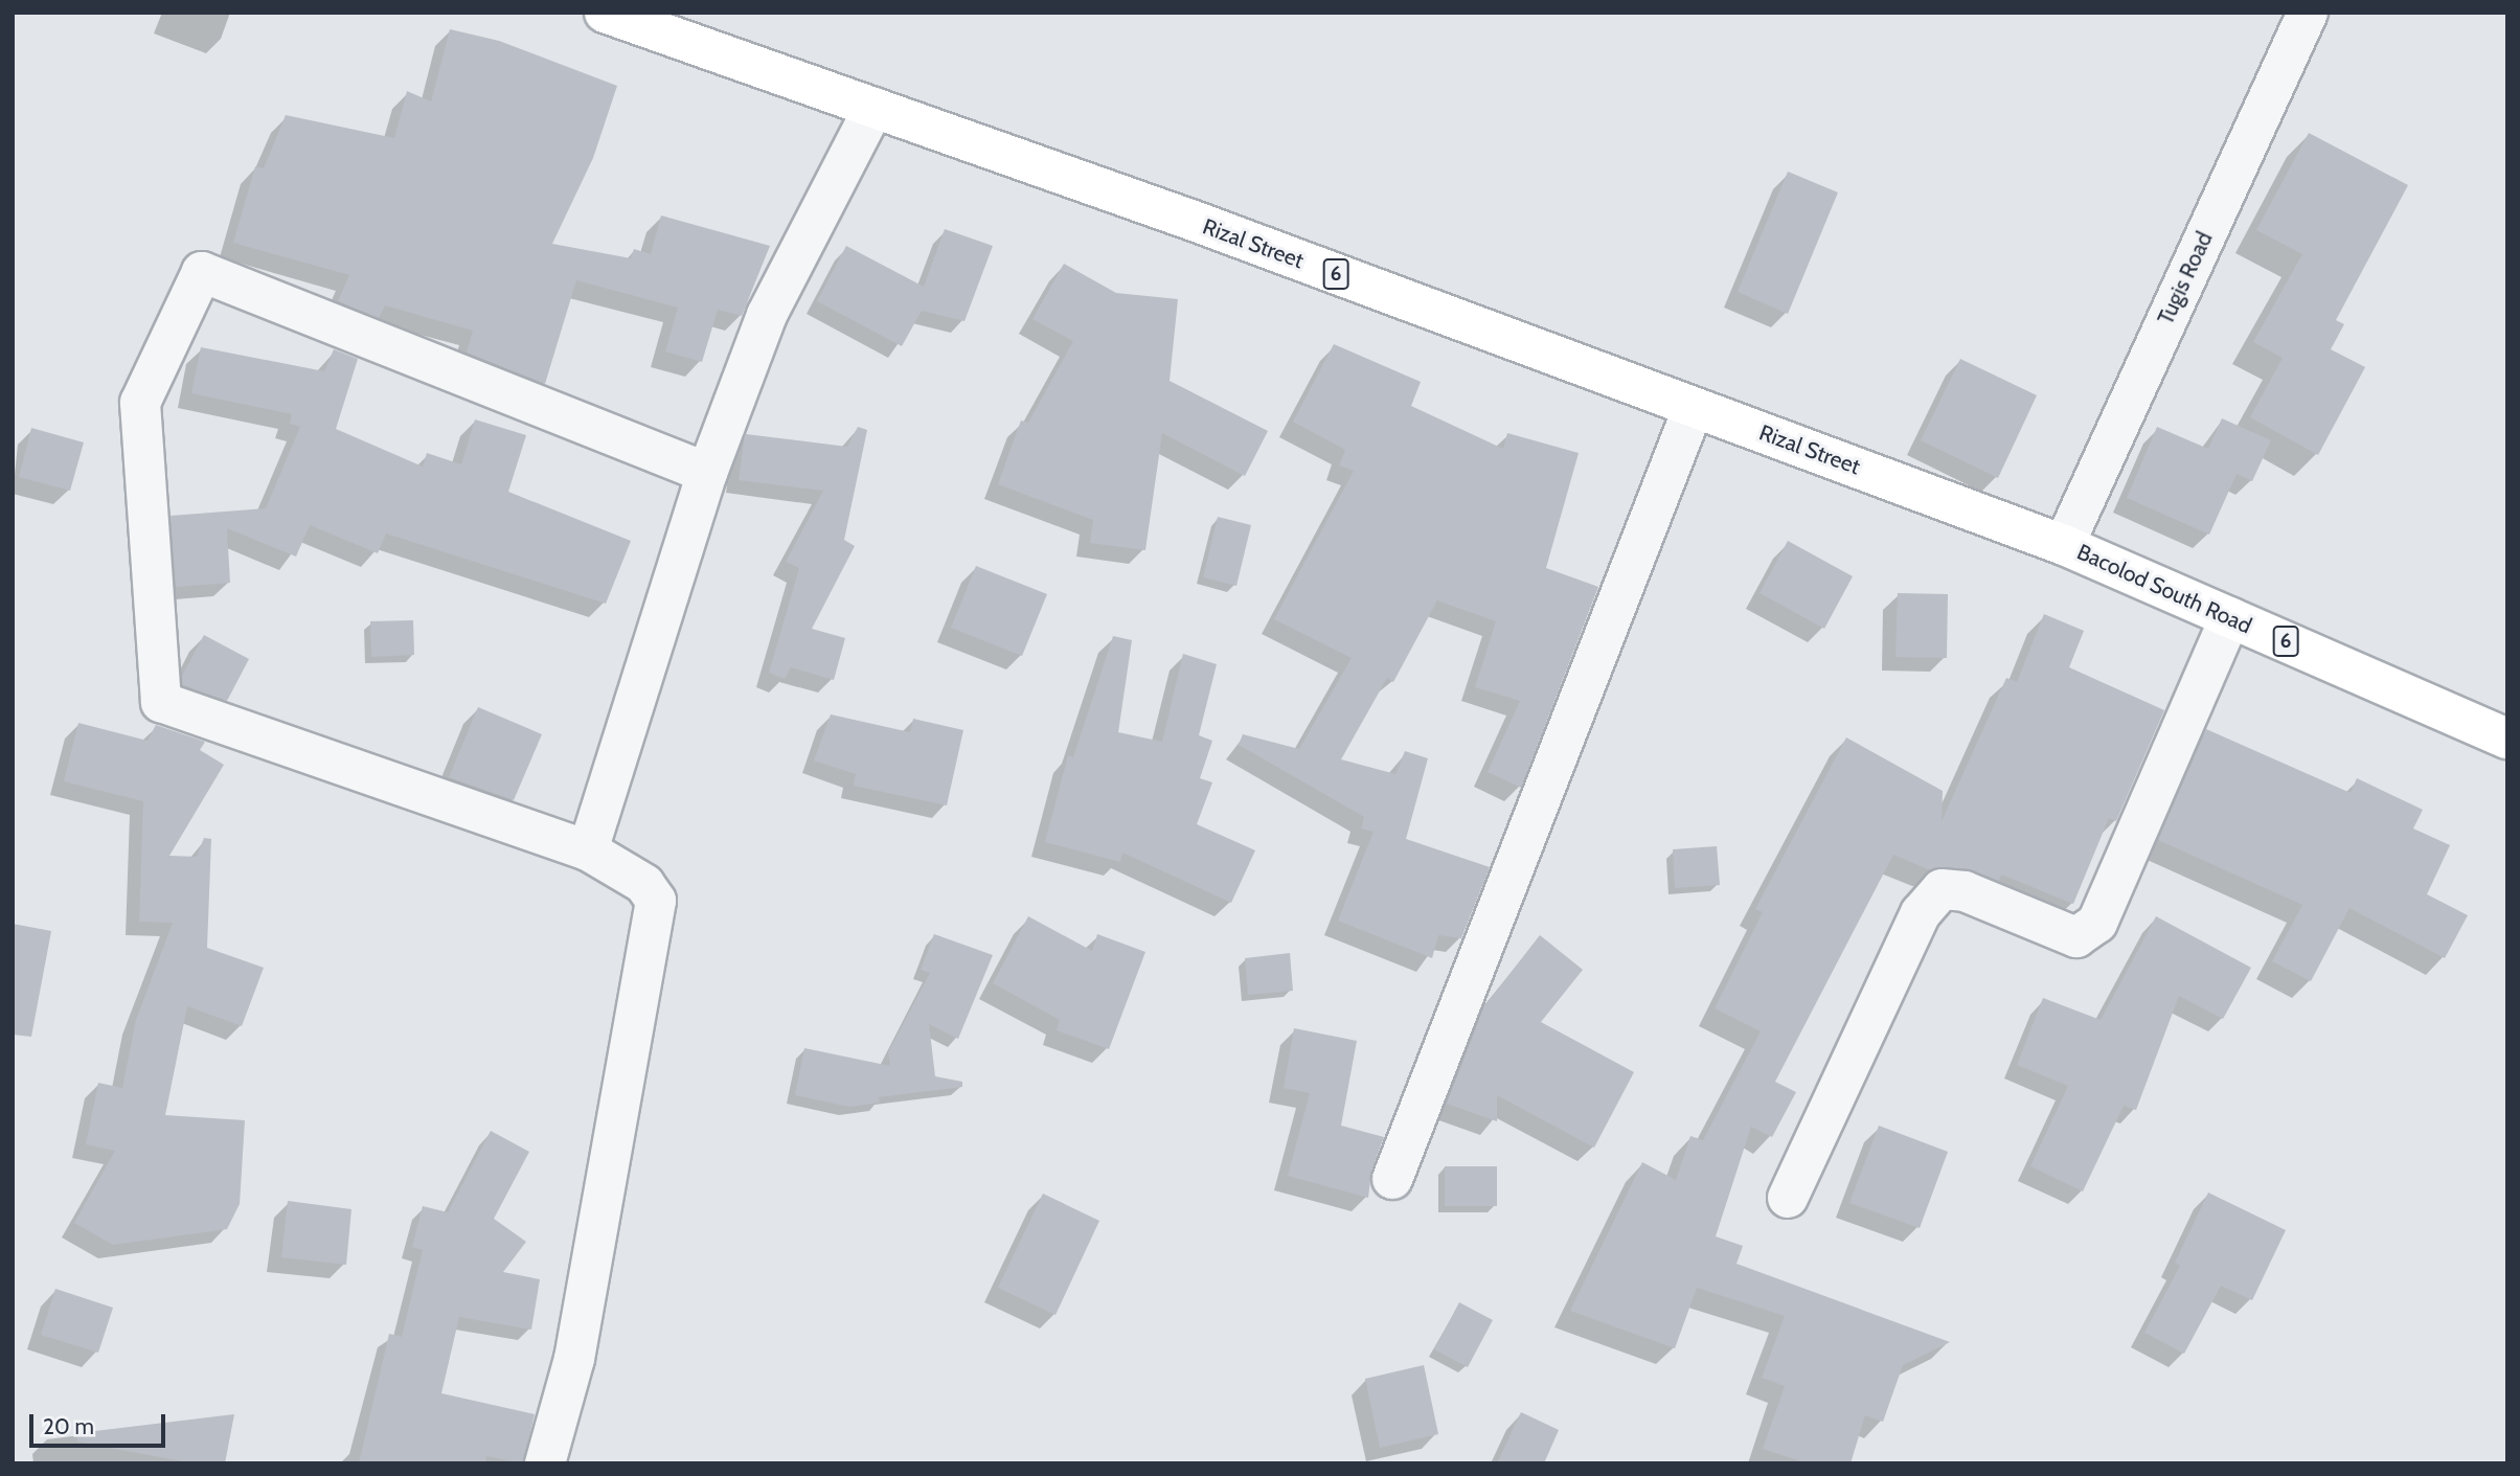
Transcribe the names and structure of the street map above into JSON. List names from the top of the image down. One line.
{"streets":{"highway":["Rizal Street","6","Bacolod South Road"],"street":["Tugis Road"]},"crossings":[["Rizal Street","Tugis Road"],["Rizal Street","Bacolod South Road"],["Tugis Road","Bacolod South Road"]],"scale_bar":"20 m"}
